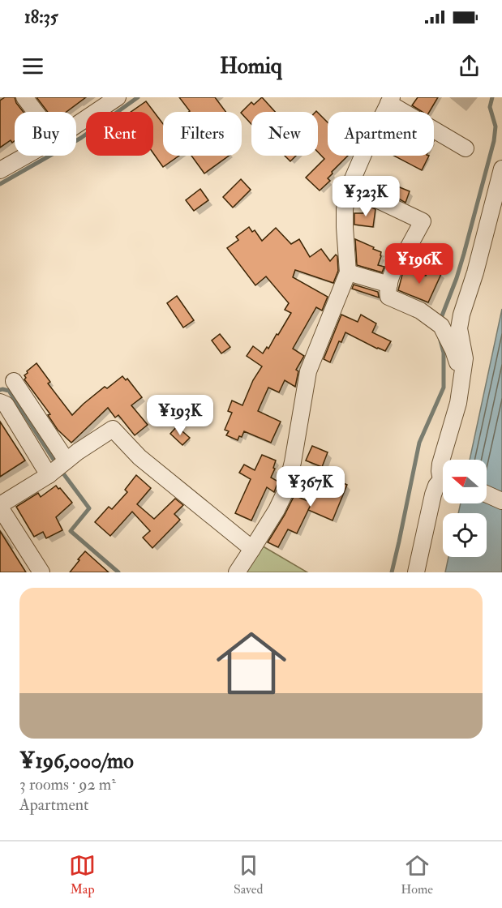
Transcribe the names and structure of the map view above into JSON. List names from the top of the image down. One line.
{"north":"left","page":{"status":"18:35","header":"Homiq","chip":["Buy","Rent","Filters","New","Apartment"],"price":["¥323K","¥196K","¥193K","¥367K"],"list":[{"name":"¥196,000/mo","note":"3 rooms · 92 m² · Apartment"}],"tabs":["Map","Saved","Home"]}}
